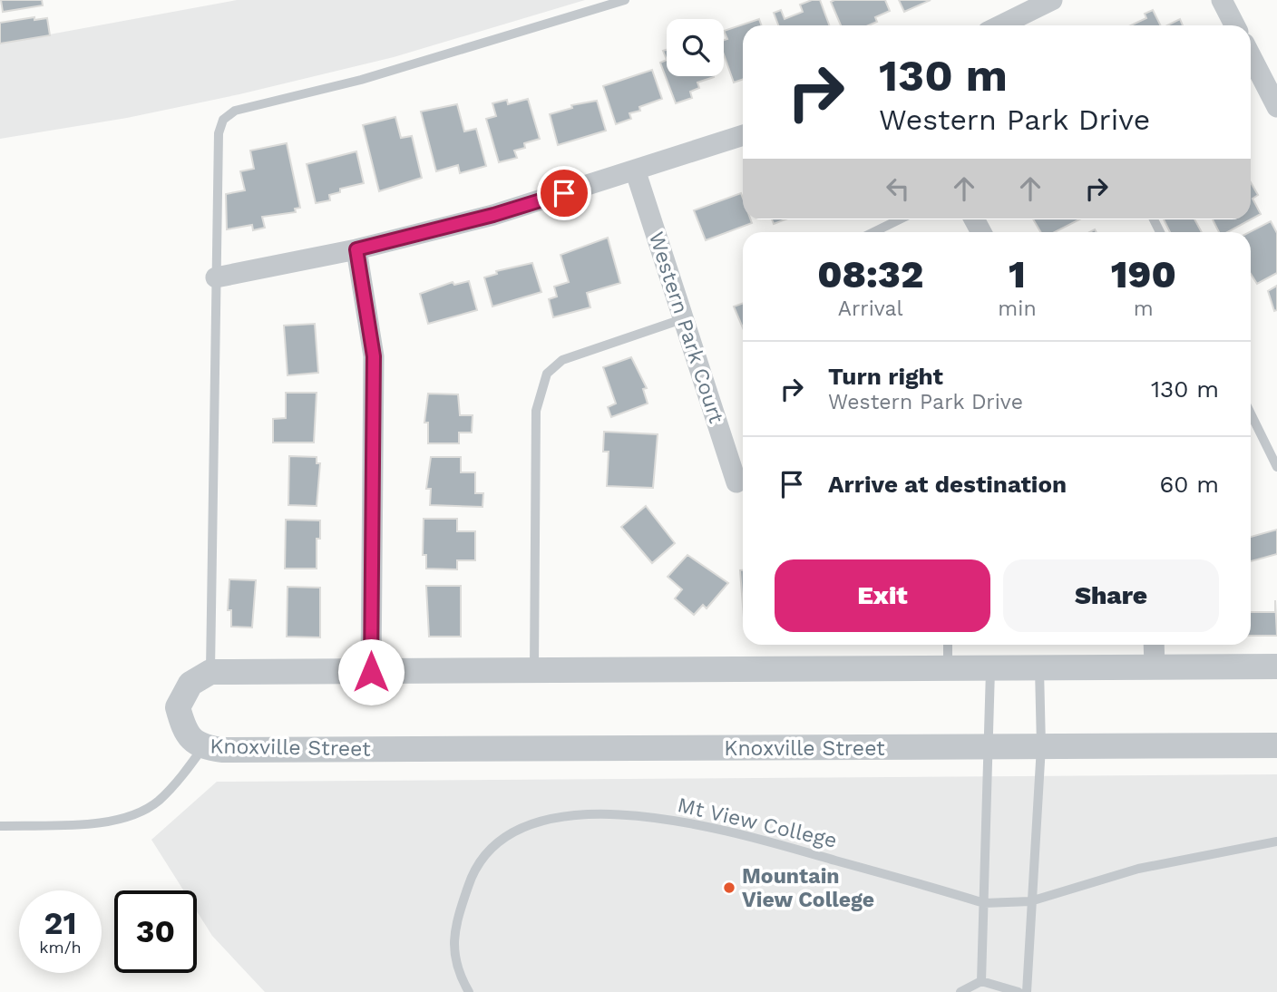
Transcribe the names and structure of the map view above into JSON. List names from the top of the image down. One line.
{"streets":{"street":["Western Park Court","Knoxville Street"],"lane":["Mt View College"]},"places":["Mountain View College"],"page":{"turn":["130 m","Western Park Drive"],"eta":["08:32","Arrival","1","min","190","m"],"list":[{"name":"Turn right","note":"Western Park Drive","value":"130 m"},{"name":"Arrive at destination","value":"60 m"}],"buttons":["Exit","Share"],"speed":"21 km/h","limit":"30"}}
